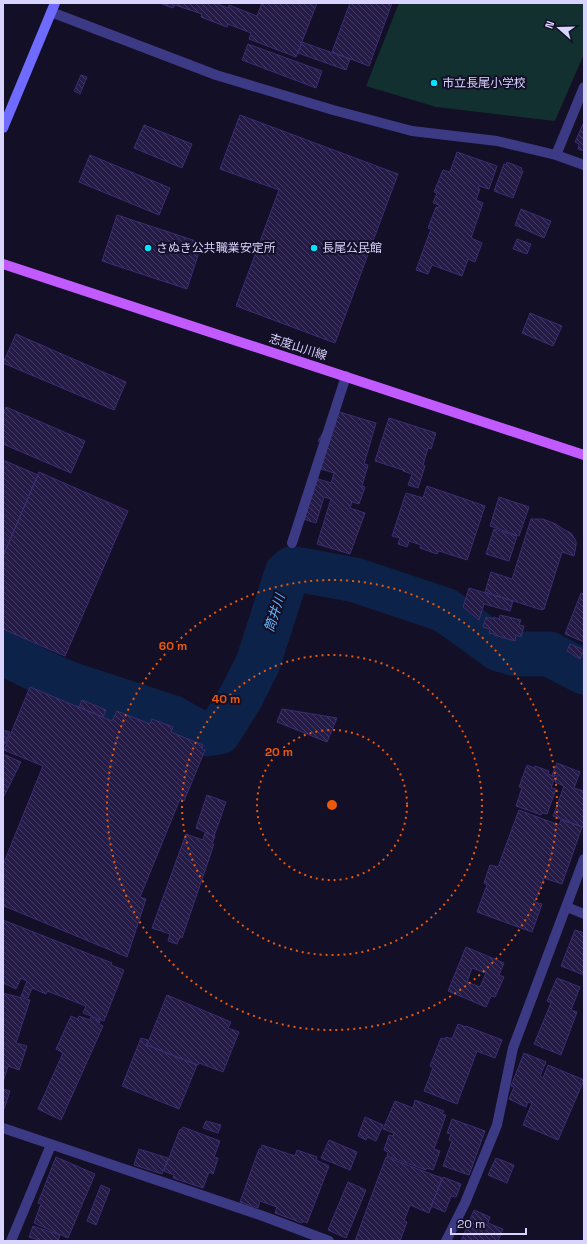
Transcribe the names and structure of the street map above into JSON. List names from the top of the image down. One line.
{"streets":{"main road":["志度山川線"]},"water":["筒井川"],"places":["市立長尾小学校","さぬき公共職業安定所","長尾公民館"],"scale_bar":"20 m","north":"left","rings":["60 m","40 m","20 m"]}
